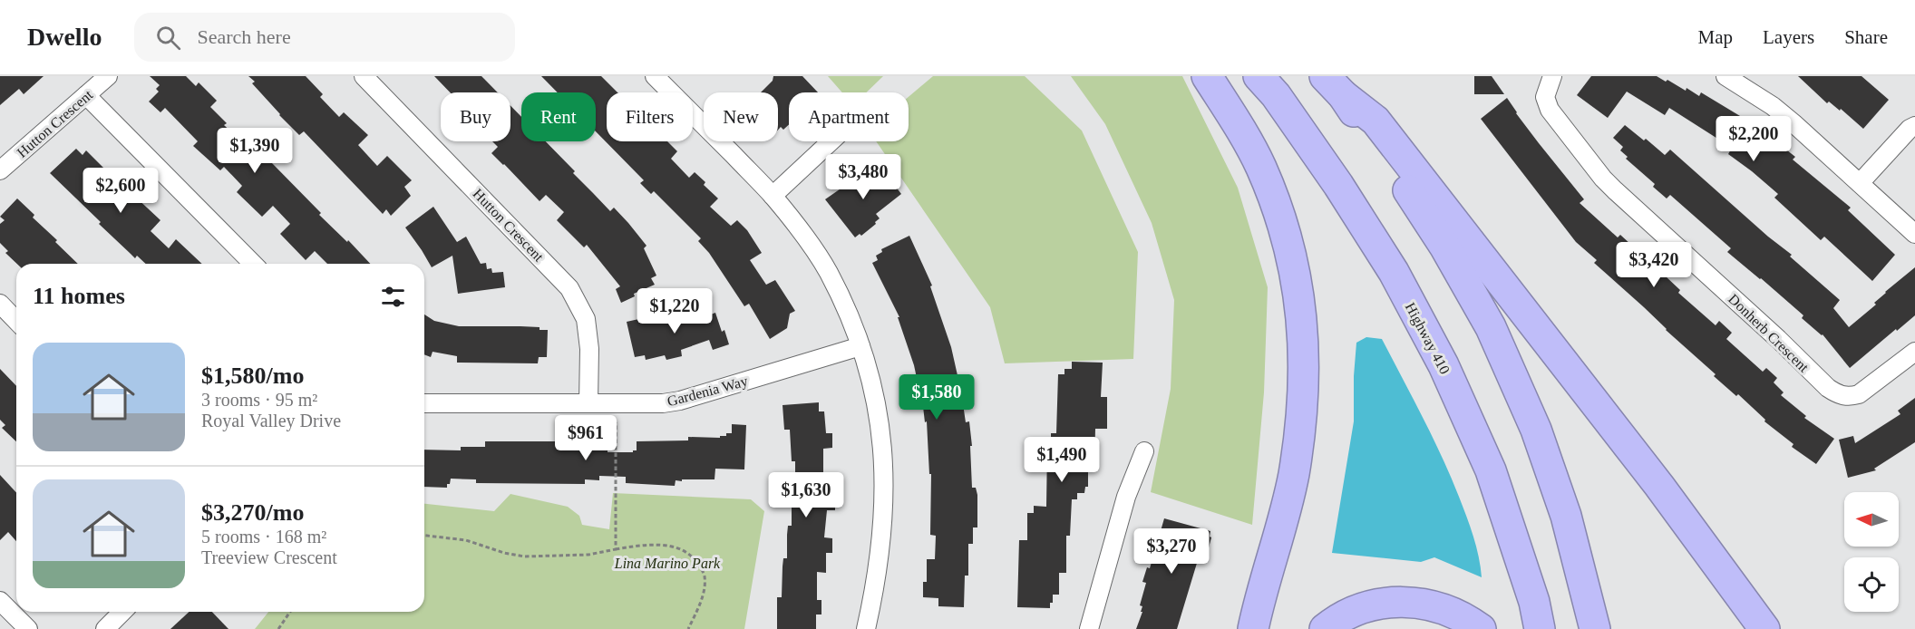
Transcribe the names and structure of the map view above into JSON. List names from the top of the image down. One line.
{"streets":{"highway":["Highway 410"],"street":["Hutton Crescent","Donherb Crescent","Gardenia Way"]},"crossings":[["Hutton Crescent","Gardenia Way"]],"parks":["Lina Marino Park"],"north":"left","page":{"header":"Dwello","search":"Search here","nav":["Map","Layers","Share"],"chip":["Buy","Rent","Filters","New","Apartment"],"price":["$2,200","$1,390","$3,480","$2,600","$3,420","$1,220","$1,580","$961","$1,490","$1,630","$3,270"],"heading":"11 homes","list":[{"name":"$1,580/mo","note":"3 rooms · 95 m² · Royal Valley Drive"},{"name":"$3,270/mo","note":"5 rooms · 168 m² · Treeview Crescent"}]}}
